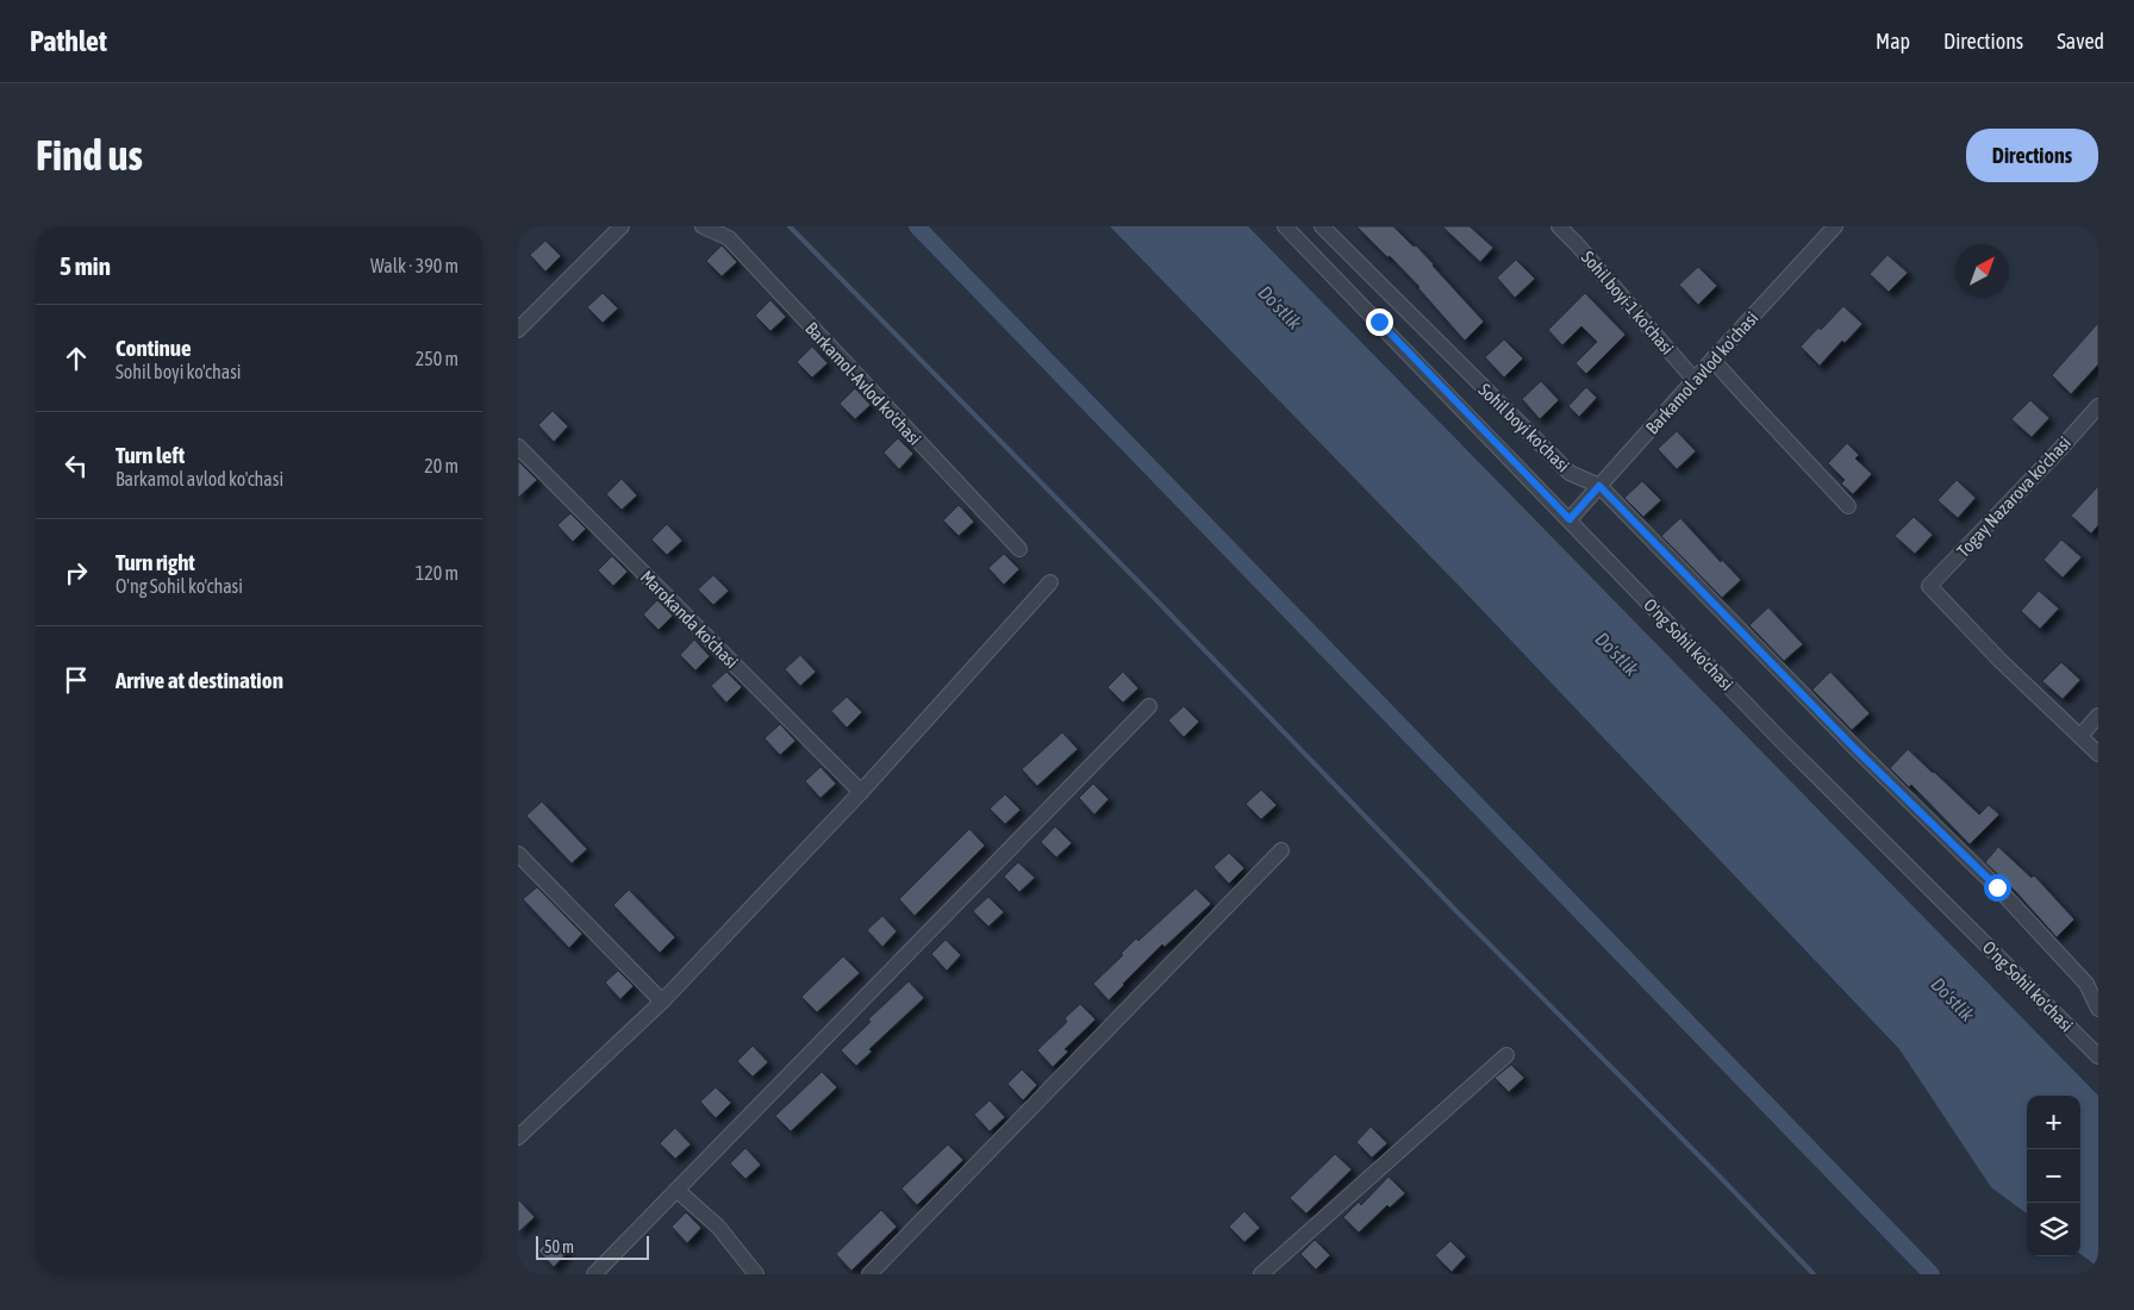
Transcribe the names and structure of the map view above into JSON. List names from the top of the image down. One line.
{"streets":{"street":["Sohil boyi-1 ko'chasi","Barkamol avlod ko'chasi","Barkamol-Avlod ko'chasi","Sohil boyi ko'chasi","Togay Nazarova ko'chasi","Marokanda ko'chasi","O'ng Sohil ko'chasi"]},"crossings":[["Sohil boyi-1 ko'chasi","Barkamol avlod ko'chasi"],["Barkamol avlod ko'chasi","Sohil boyi ko'chasi"],["Barkamol avlod ko'chasi","O'ng Sohil ko'chasi"]],"water":["Do'stlik"],"scale_bar":"50 m","north":"top right","page":{"header":"Pathlet","nav":["Map","Directions","Saved"],"buttons":"Directions","title":"Find us","heading":["5 min","Walk · 390 m"],"list":[["Continue","Sohil boyi ko'chasi","250 m"],["Turn left","Barkamol avlod ko'chasi","20 m"],["Turn right","O'ng Sohil ko'chasi","120 m"],"Arrive at destination"],"map_buttons":["+","−"],"scale":"50 m"}}
